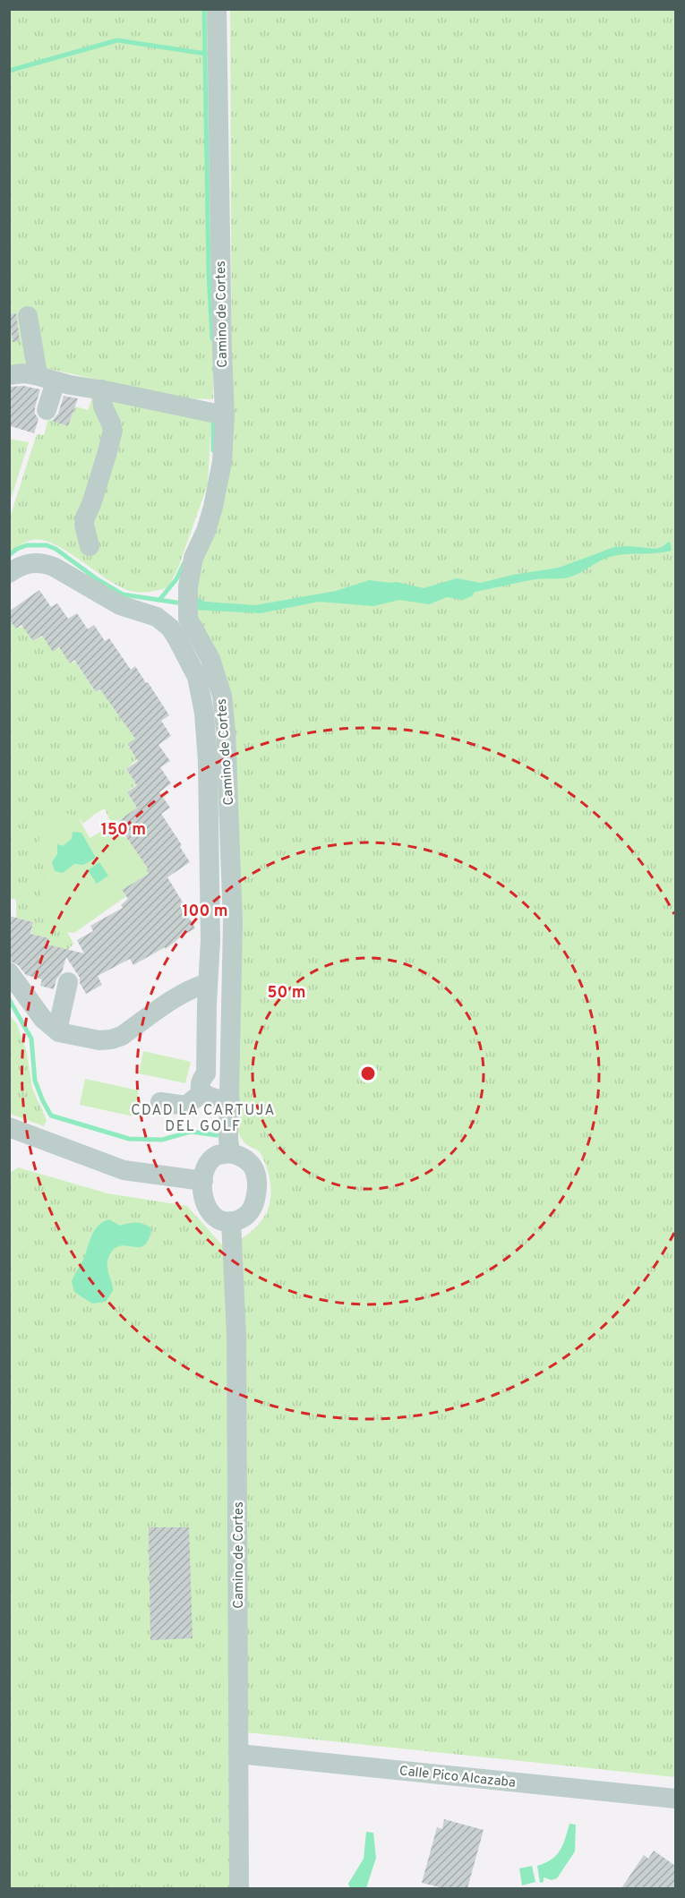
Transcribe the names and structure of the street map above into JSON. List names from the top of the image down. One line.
{"streets":{"street":["Camino de Cortes","Calle Pico Alcazaba"]},"crossings":[["Camino de Cortes","Calle Pico Alcazaba"]],"districts":["CDAD LA CARTUJA DEL GOLF"],"rings":["150 m","100 m","50 m"]}
